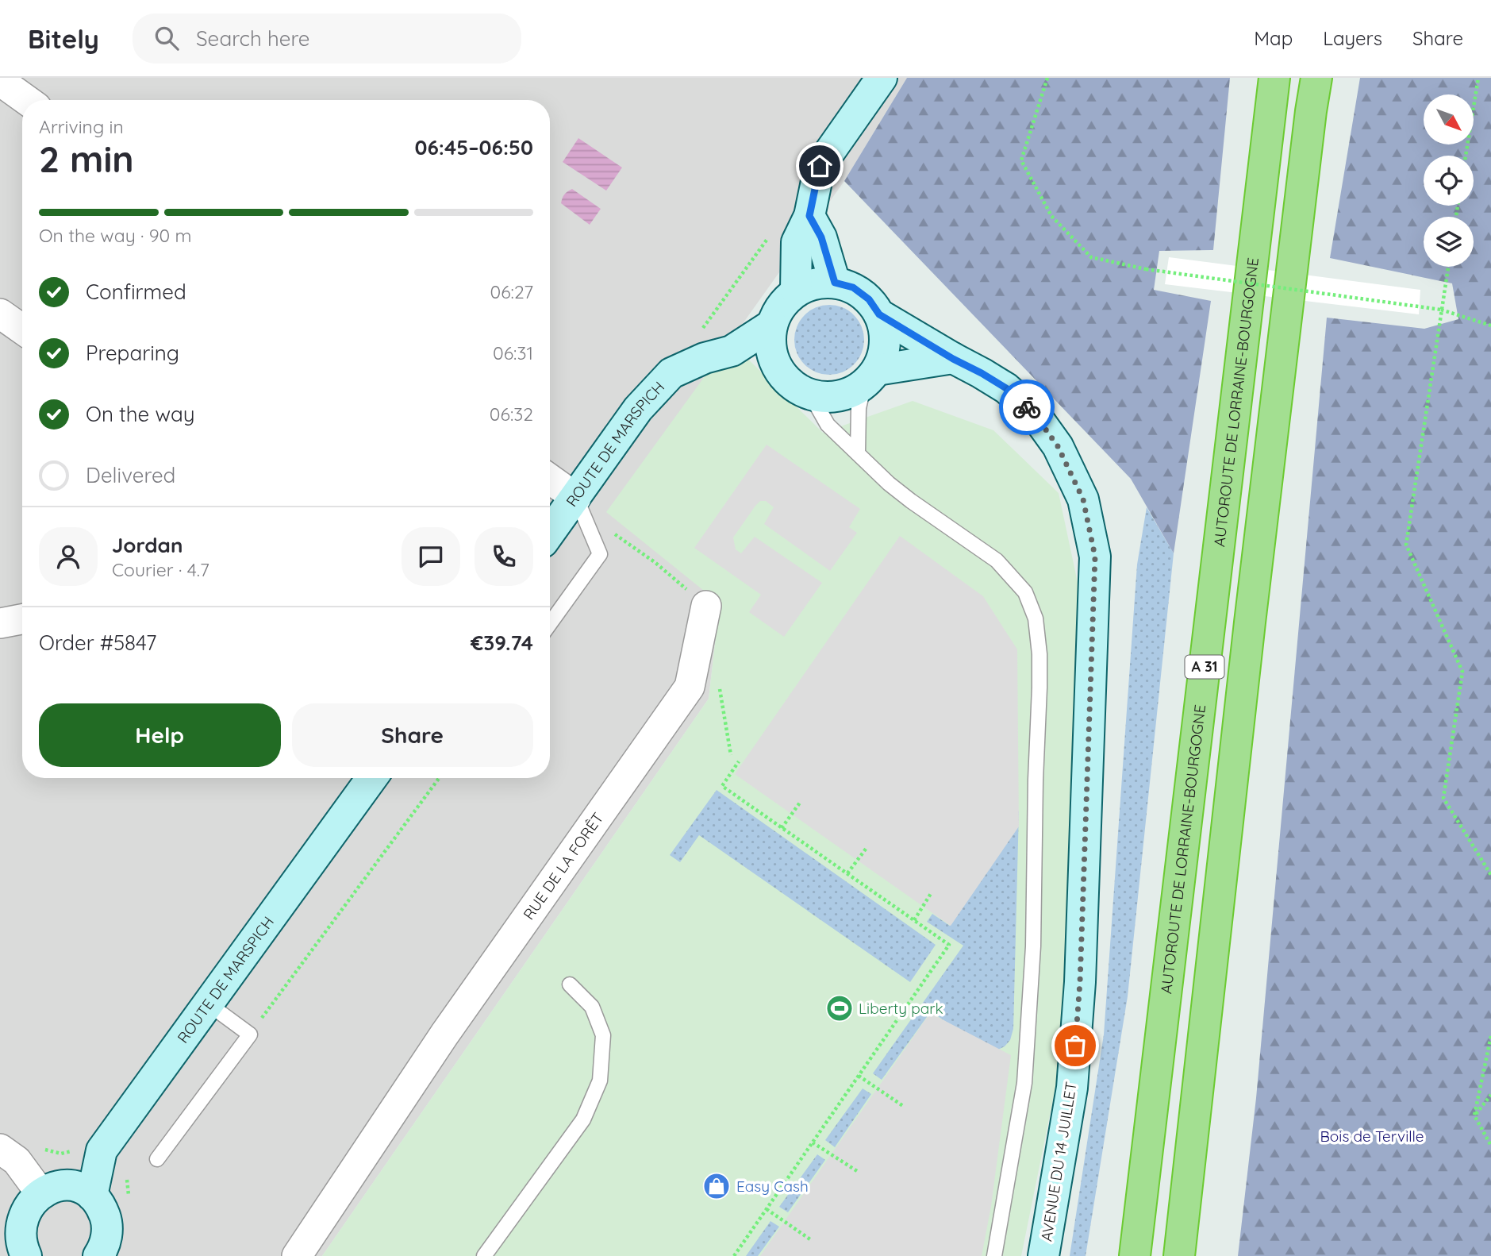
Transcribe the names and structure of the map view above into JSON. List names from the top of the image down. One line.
{"streets":{"highway":["AUTOROUTE DE LORRAINE-BOURGOGNE","A 31"],"main road":["ROUTE DE MARSPICH","AVENUE DU 14 JUILLET"],"street":["RUE DE LA FORÊT"]},"parks":["Bois de Terville"],"places":{"sports":["Liberty park"],"shop":["Easy Cash"]},"north":"bottom right","page":{"header":"Bitely","search":"Search here","nav":["Map","Layers","Share"],"heading":["2 min","Arriving in","06:45–06:50"],"panel":["Jordan","Courier · 4.7","Order #5847","€39.74"],"bar":"On the way · 90 m","list":[["Confirmed","06:27"],["Preparing","06:31"],["On the way","06:32"],"Delivered"],"buttons":["Help","Share"]}}
